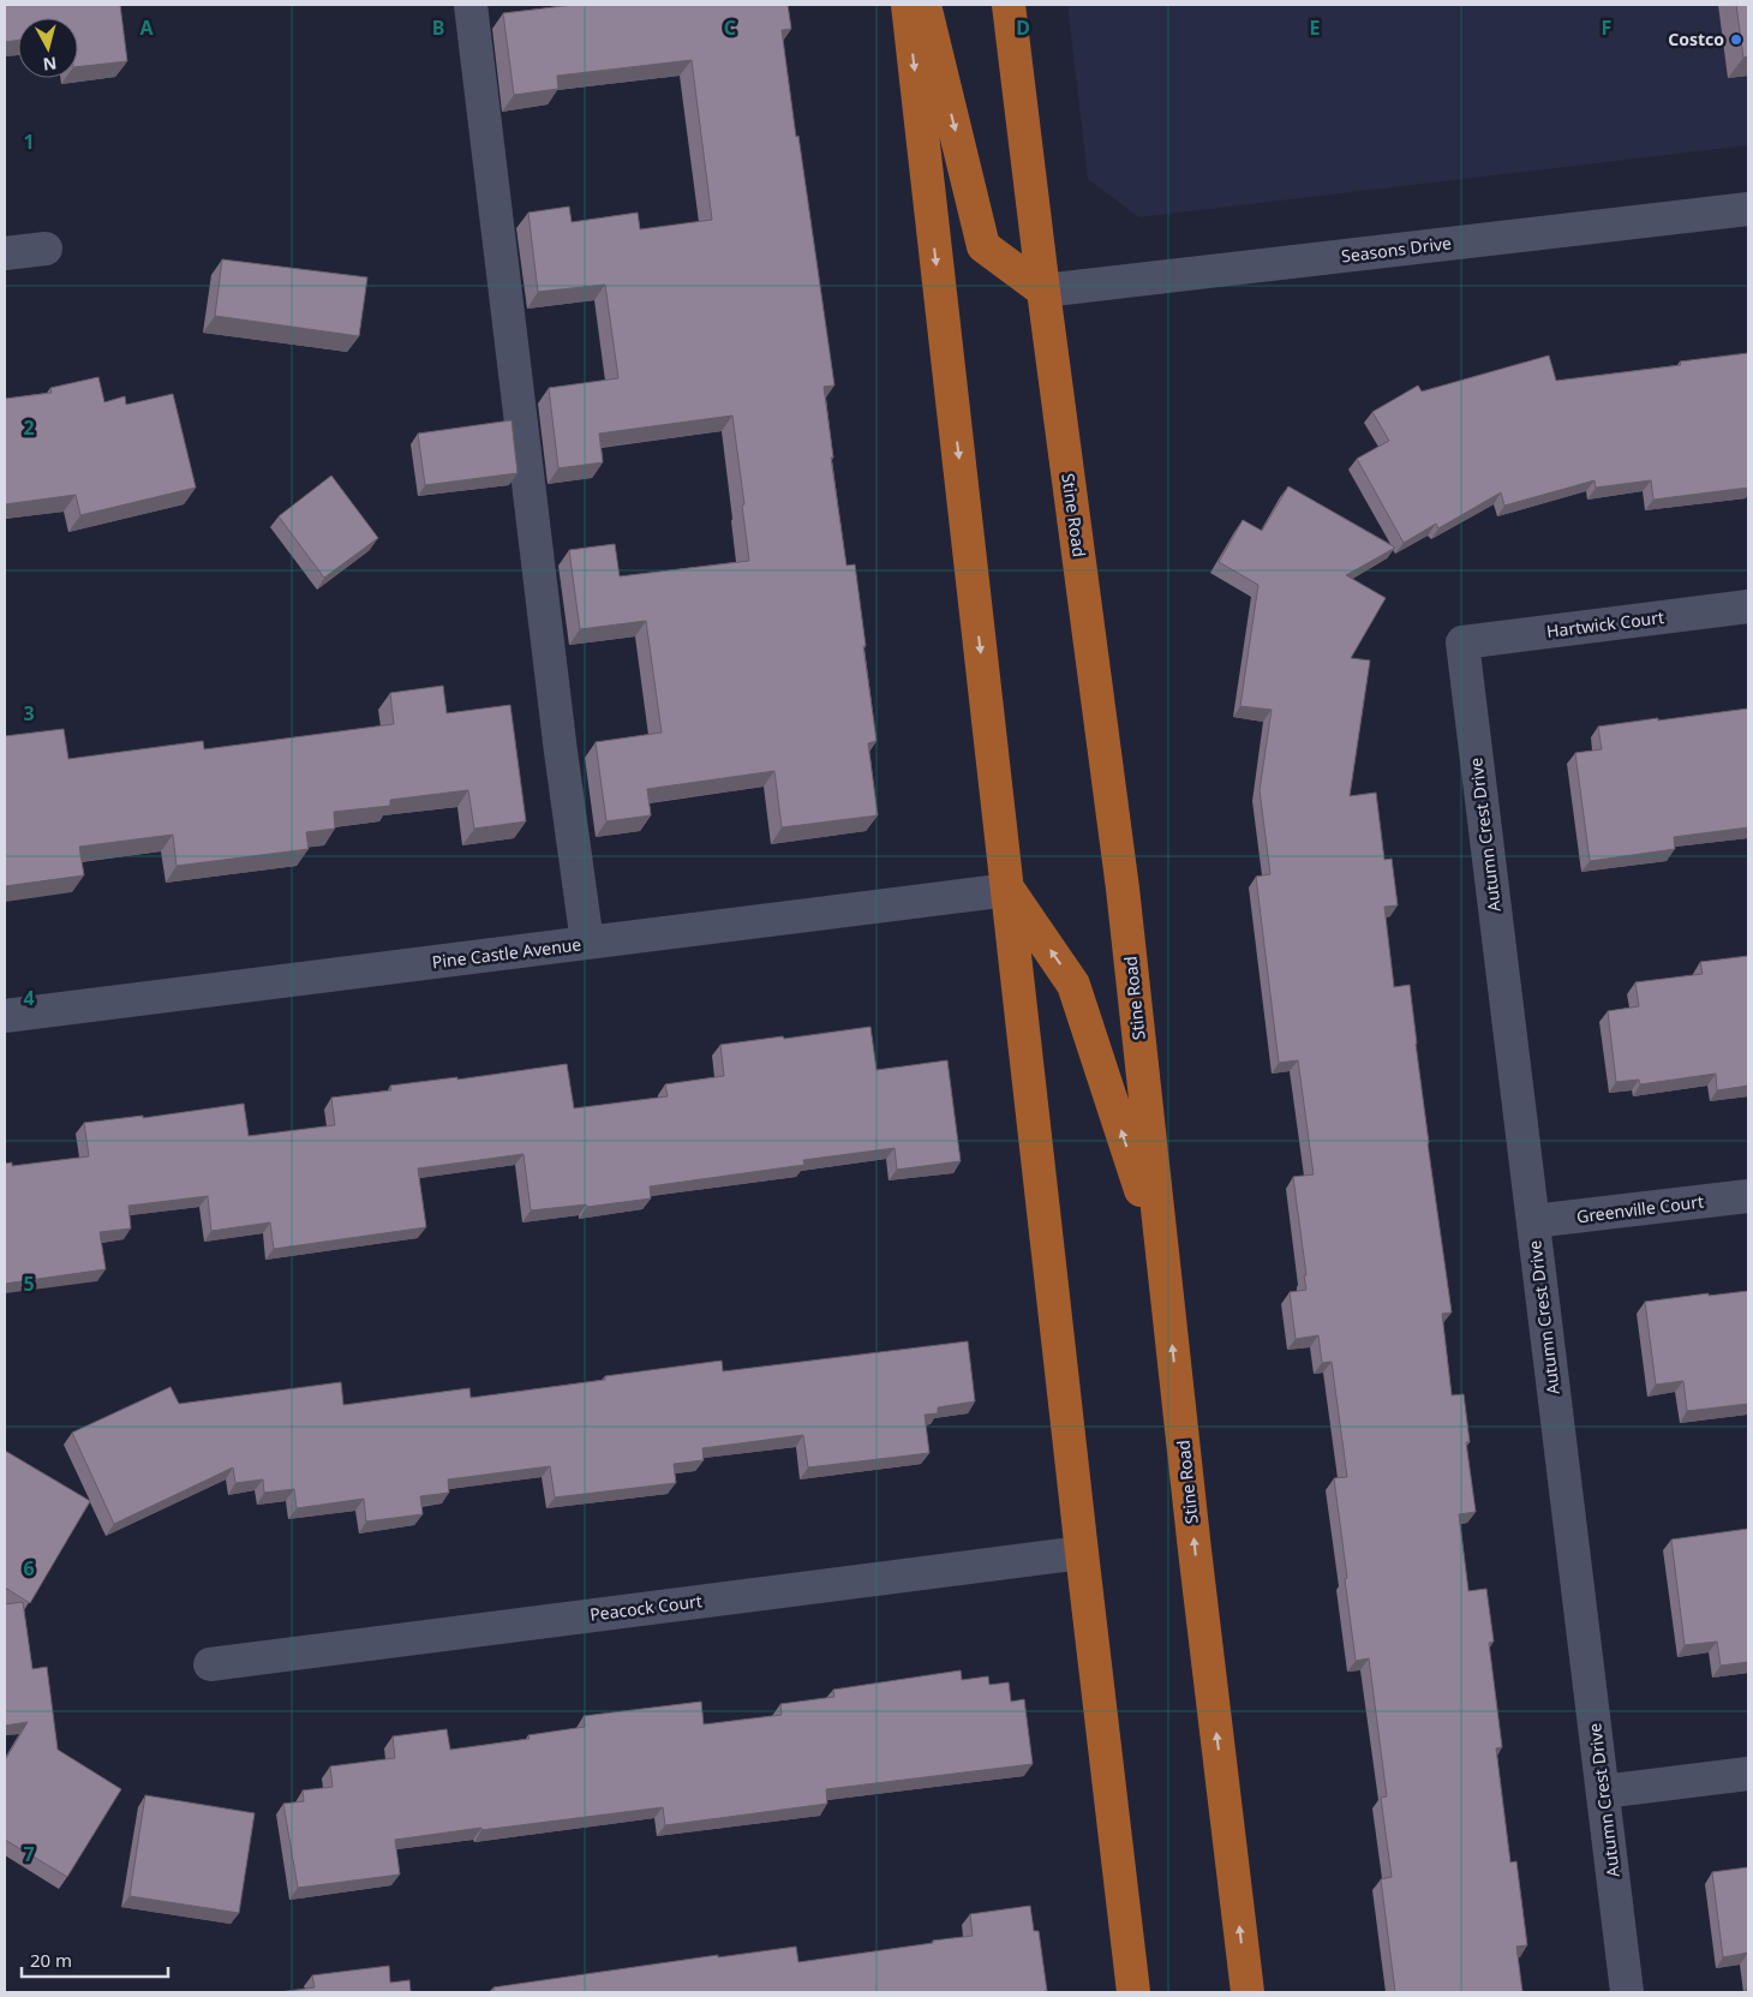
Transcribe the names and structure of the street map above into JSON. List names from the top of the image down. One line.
{"streets":{"main road":["Stine Road"],"street":["Seasons Drive","Hartwick Court","Autumn Crest Drive","Pine Castle Avenue","Greenville Court","Peacock Court"]},"crossings":[["Seasons Drive","Stine Road"],["Hartwick Court","Autumn Crest Drive"],["Autumn Crest Drive","Greenville Court"]],"places":["Costco"],"scale_bar":"20 m","north":"bottom","grid":{"columns":["A","B","C","D","E","F"],"rows":["1","2","3","4","5","6","7"]}}
